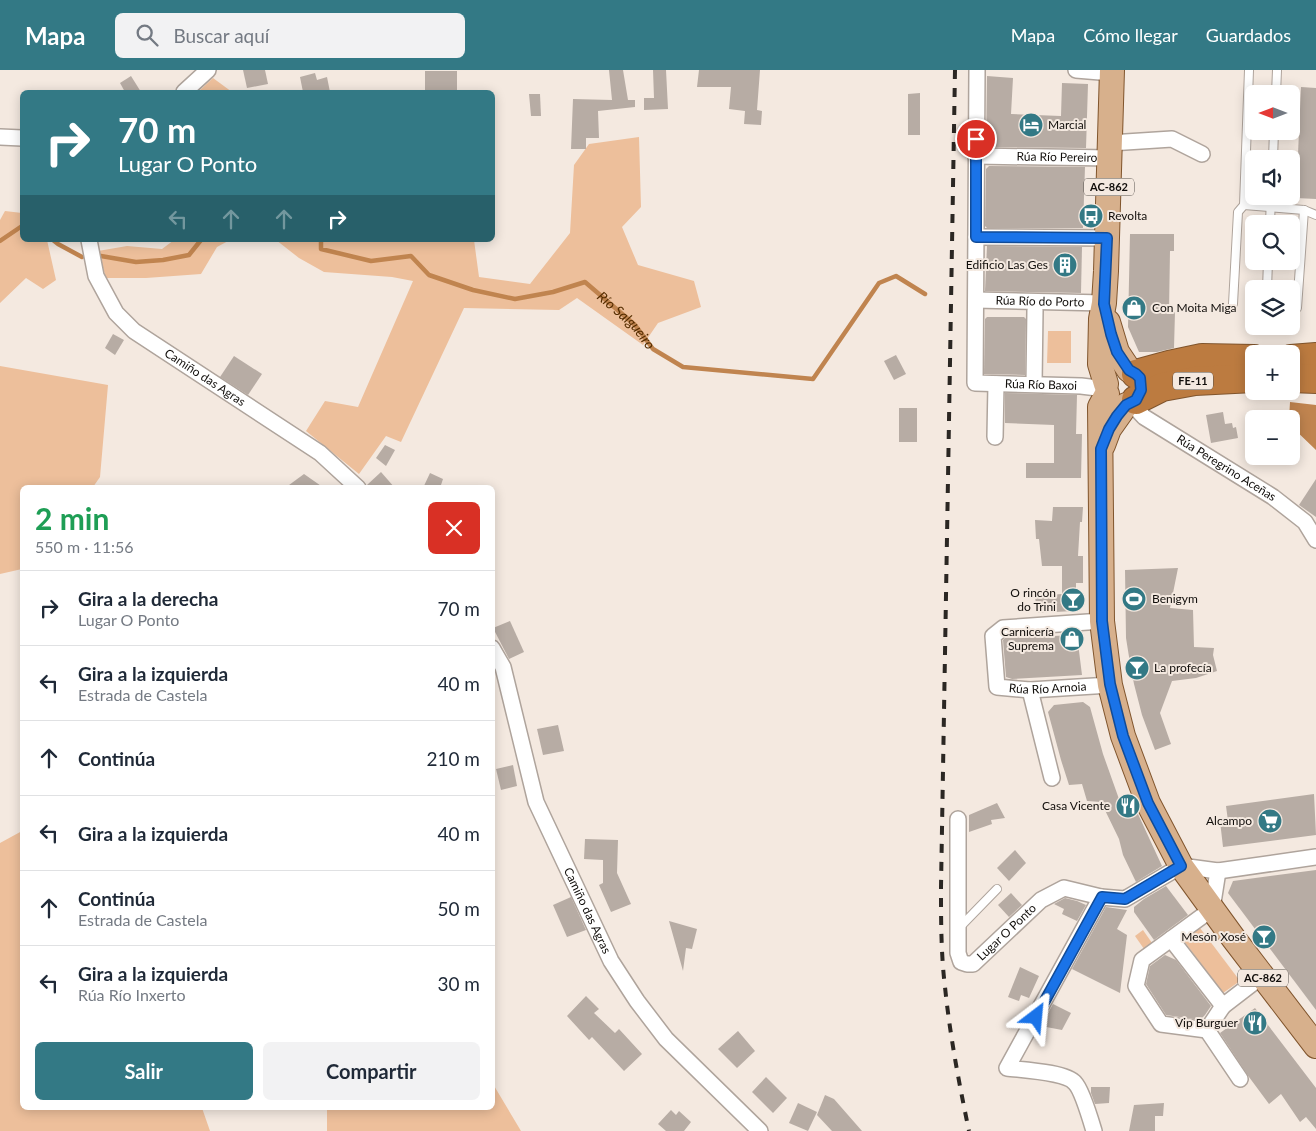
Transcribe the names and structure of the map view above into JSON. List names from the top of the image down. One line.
{"streets":{"highway":["FE-11"],"main road":["AC-862"],"street":["Rúa Río Pereiro","Rúa Río do Porto","Camiño das Agras","Rúa Río Baxoi","Rúa Peregrino Aceñas","Rúa Río Arnoia","Lugar O Ponto"]},"crossings":[["Rúa Río Pereiro","AC-862"],["AC-862","Rúa Río do Porto"],["AC-862","FE-11"],["AC-862","Rúa Río Baxoi"],["AC-862","Rúa Peregrino Aceñas"],["AC-862","Rúa Río Arnoia"],["AC-862","Lugar O Ponto"],["Rúa Río do Porto","Rúa Río Baxoi"],["FE-11","Rúa Río Baxoi"],["FE-11","Rúa Peregrino Aceñas"],["Rúa Río Baxoi","Rúa Peregrino Aceñas"]],"water":["Río Salgueiro"],"places":{"hotel":["Marcial"],"bus stop":["Revolta"],"building":["Edificio Las Ges"],"shop":["Con Moita Miga","Carnicería Suprema"],"sports":["Benigym"],"bar":["O rincón do Trini","La profecía","Mesón Xosé"],"restaurant":["Casa Vicente","Vip Burguer"],"supermarket":["Alcampo"]},"north":"left","page":{"header":"Mapa","search":"Buscar aquí","nav":["Mapa","Cómo llegar","Guardados"],"map_buttons":["+","−"],"turn":["70 m","Lugar O Ponto"],"heading":["2 min","550 m · 11:56"],"list":[{"name":"Gira a la derecha","note":"Lugar O Ponto","value":"70 m"},{"name":"Gira a la izquierda","note":"Estrada de Castela","value":"40 m"},{"name":"Continúa","value":"210 m"},{"name":"Gira a la izquierda","value":"40 m"},{"name":"Continúa","note":"Estrada de Castela","value":"50 m"},{"name":"Gira a la izquierda","note":"Rúa Río Inxerto","value":"30 m"}],"buttons":["Salir","Compartir"]}}
